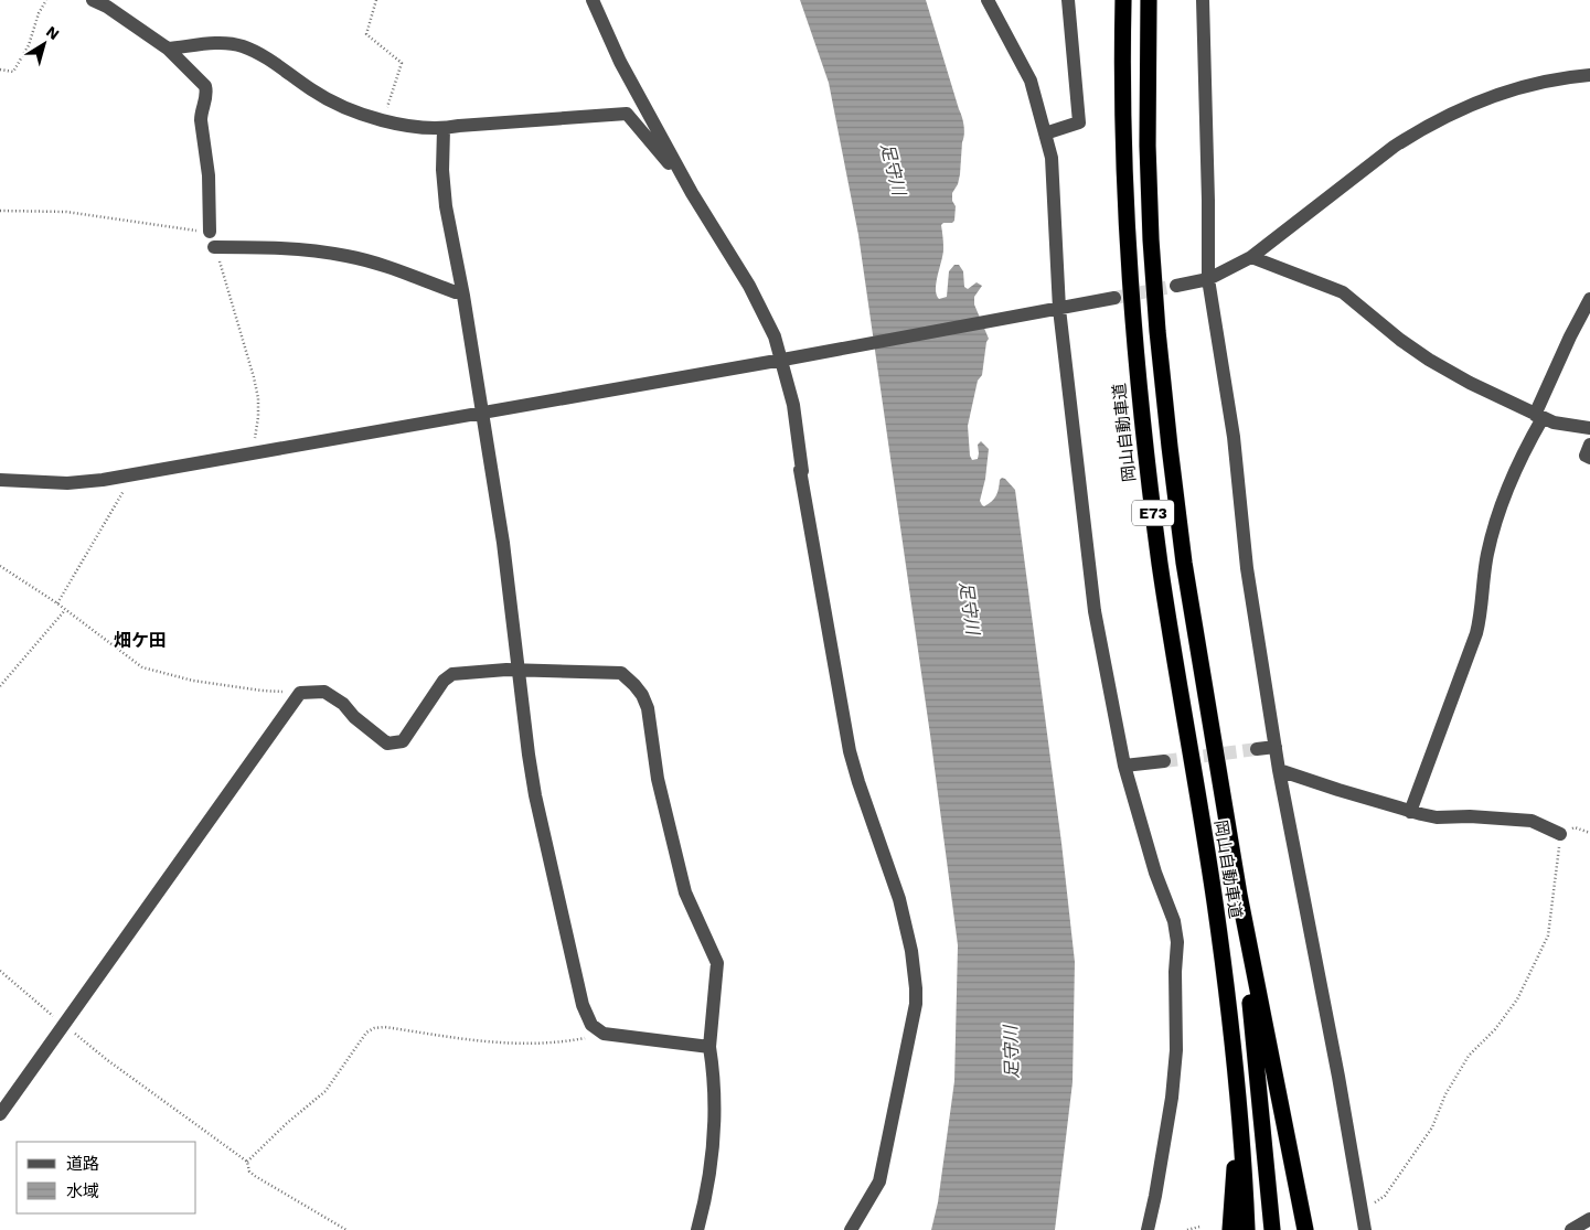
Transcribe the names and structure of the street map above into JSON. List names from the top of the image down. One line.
{"streets":{"highway":["岡山自動車道","E73"]},"districts":["畑ケ田"],"water":["足守川"],"legend":["道路","水域"],"north":"top right"}
